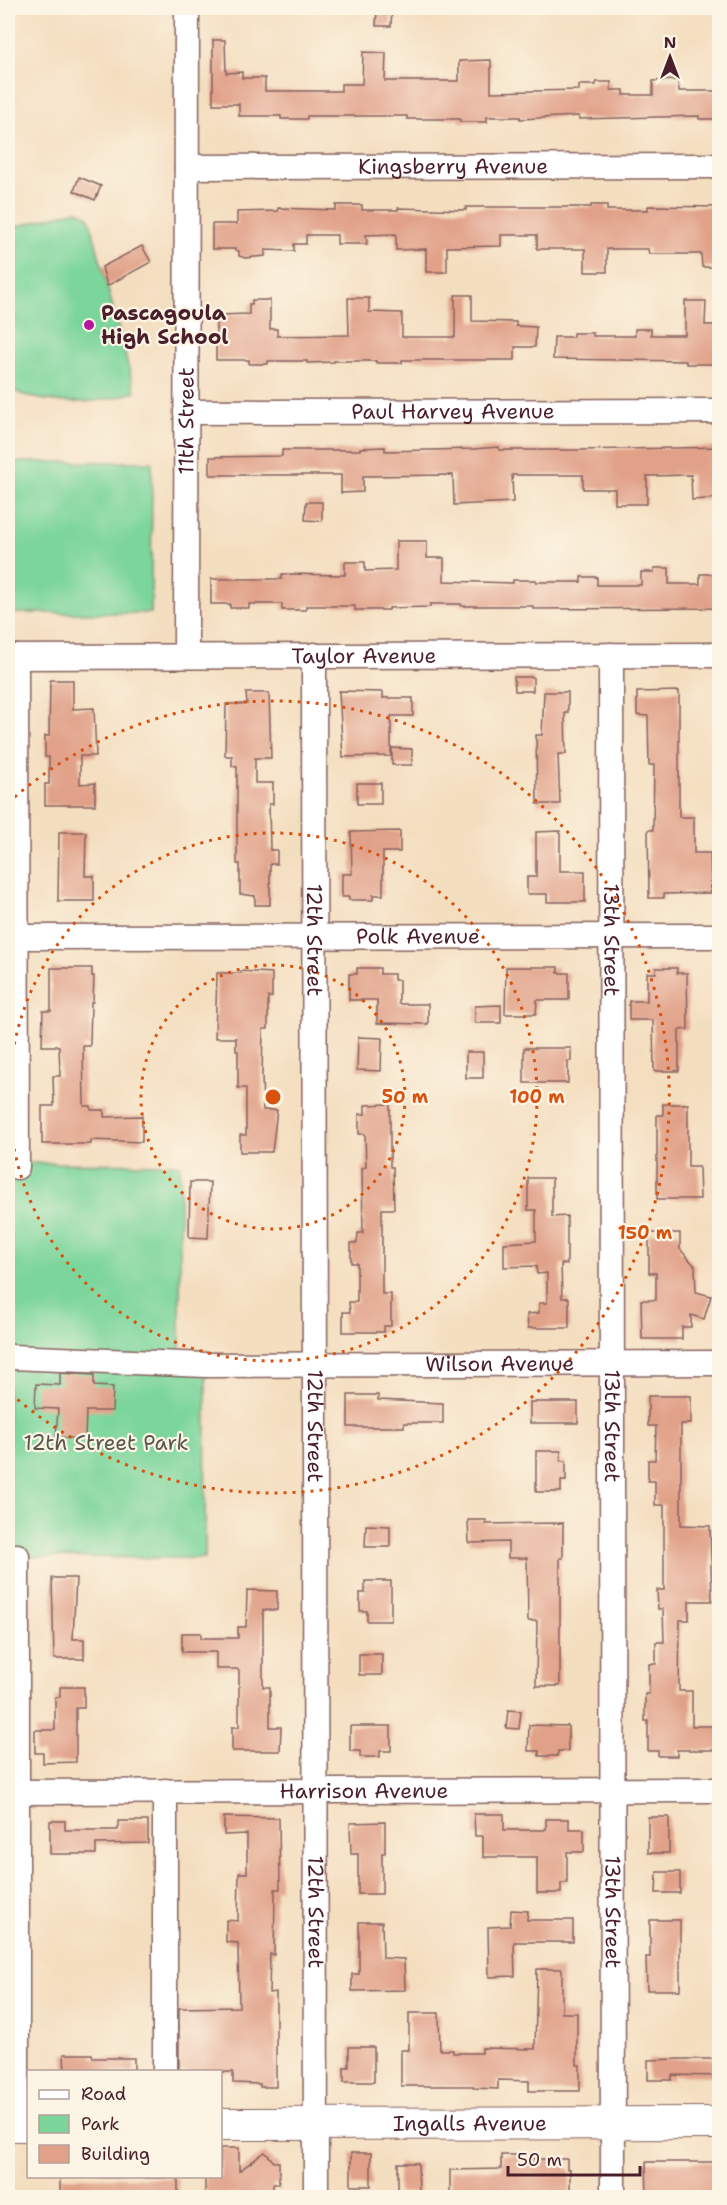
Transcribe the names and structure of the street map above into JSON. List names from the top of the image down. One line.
{"streets":{"main road":["Ingalls Avenue"],"street":["Kingsberry Avenue","Paul Harvey Avenue","11th Street","Taylor Avenue","Polk Avenue","12th Street","13th Street","Wilson Avenue","Harrison Avenue"]},"crossings":[["Kingsberry Avenue","11th Street"],["Paul Harvey Avenue","11th Street"],["11th Street","Taylor Avenue"],["Taylor Avenue","12th Street"],["Taylor Avenue","13th Street"],["Polk Avenue","12th Street"],["Polk Avenue","13th Street"],["12th Street","Wilson Avenue"],["12th Street","Harrison Avenue"],["12th Street","Ingalls Avenue"],["13th Street","Wilson Avenue"],["13th Street","Harrison Avenue"],["13th Street","Ingalls Avenue"]],"parks":["12th Street Park"],"places":["Pascagoula High School"],"legend":["Road","Park","Building"],"scale_bar":"50 m","north":"top","rings":["50 m","100 m","150 m"]}
